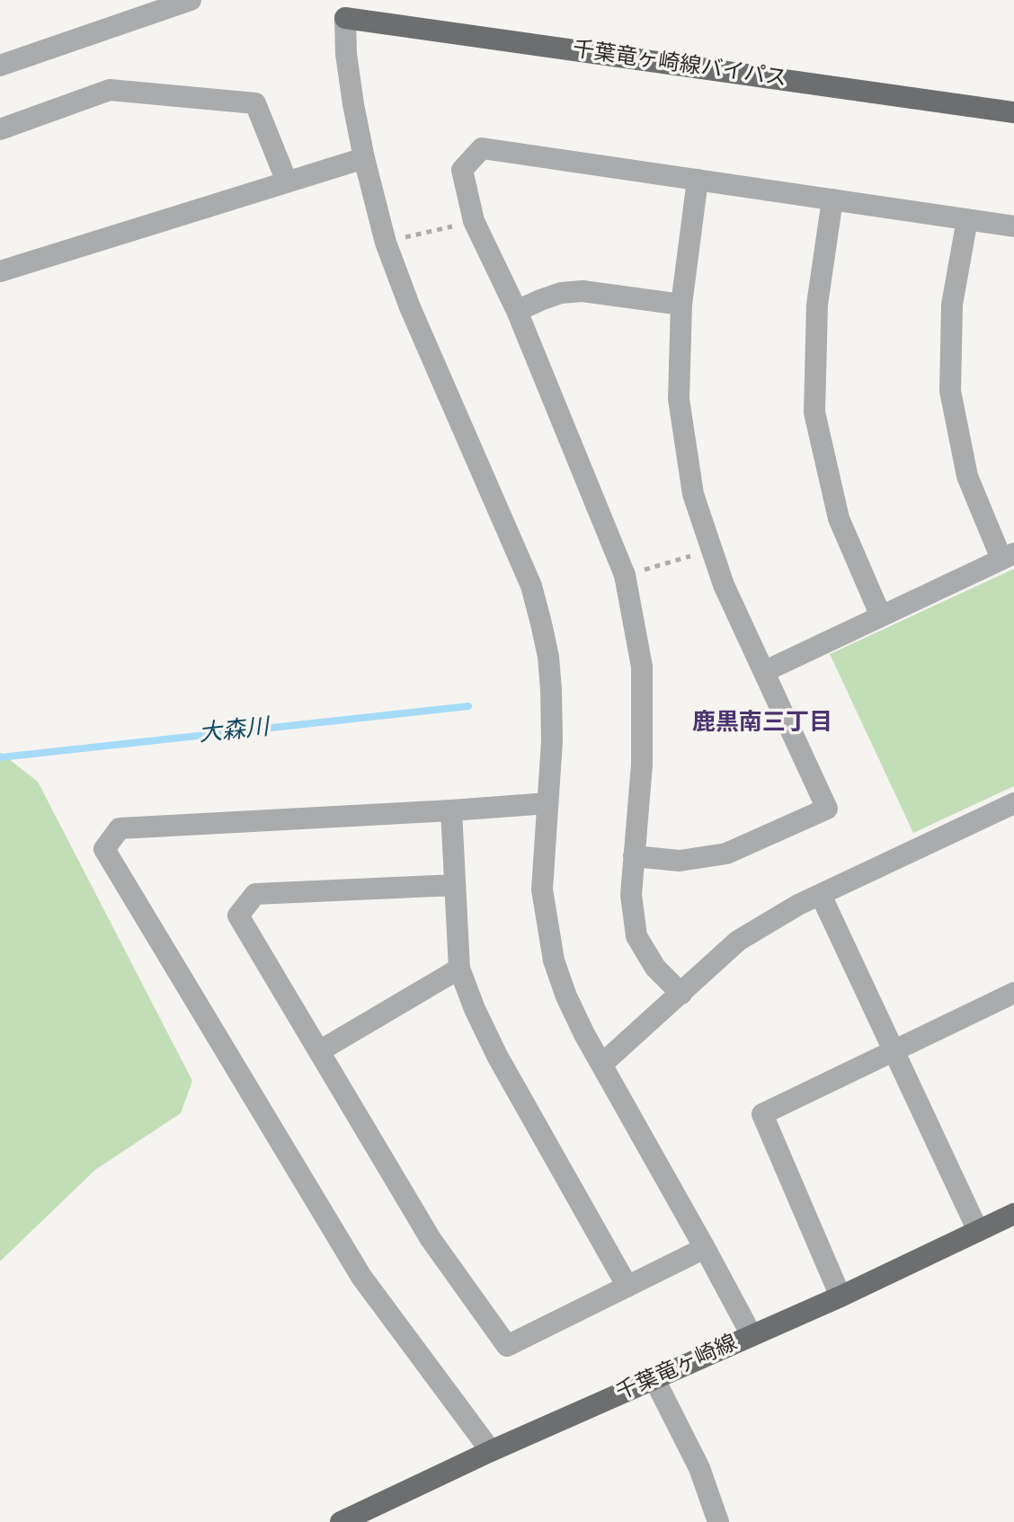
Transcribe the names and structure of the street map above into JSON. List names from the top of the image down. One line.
{"streets":{"main road":["千葉竜ヶ崎線バイパス","千葉竜ヶ崎線"]},"districts":["鹿黒南三丁目"],"water":["大森川"]}
